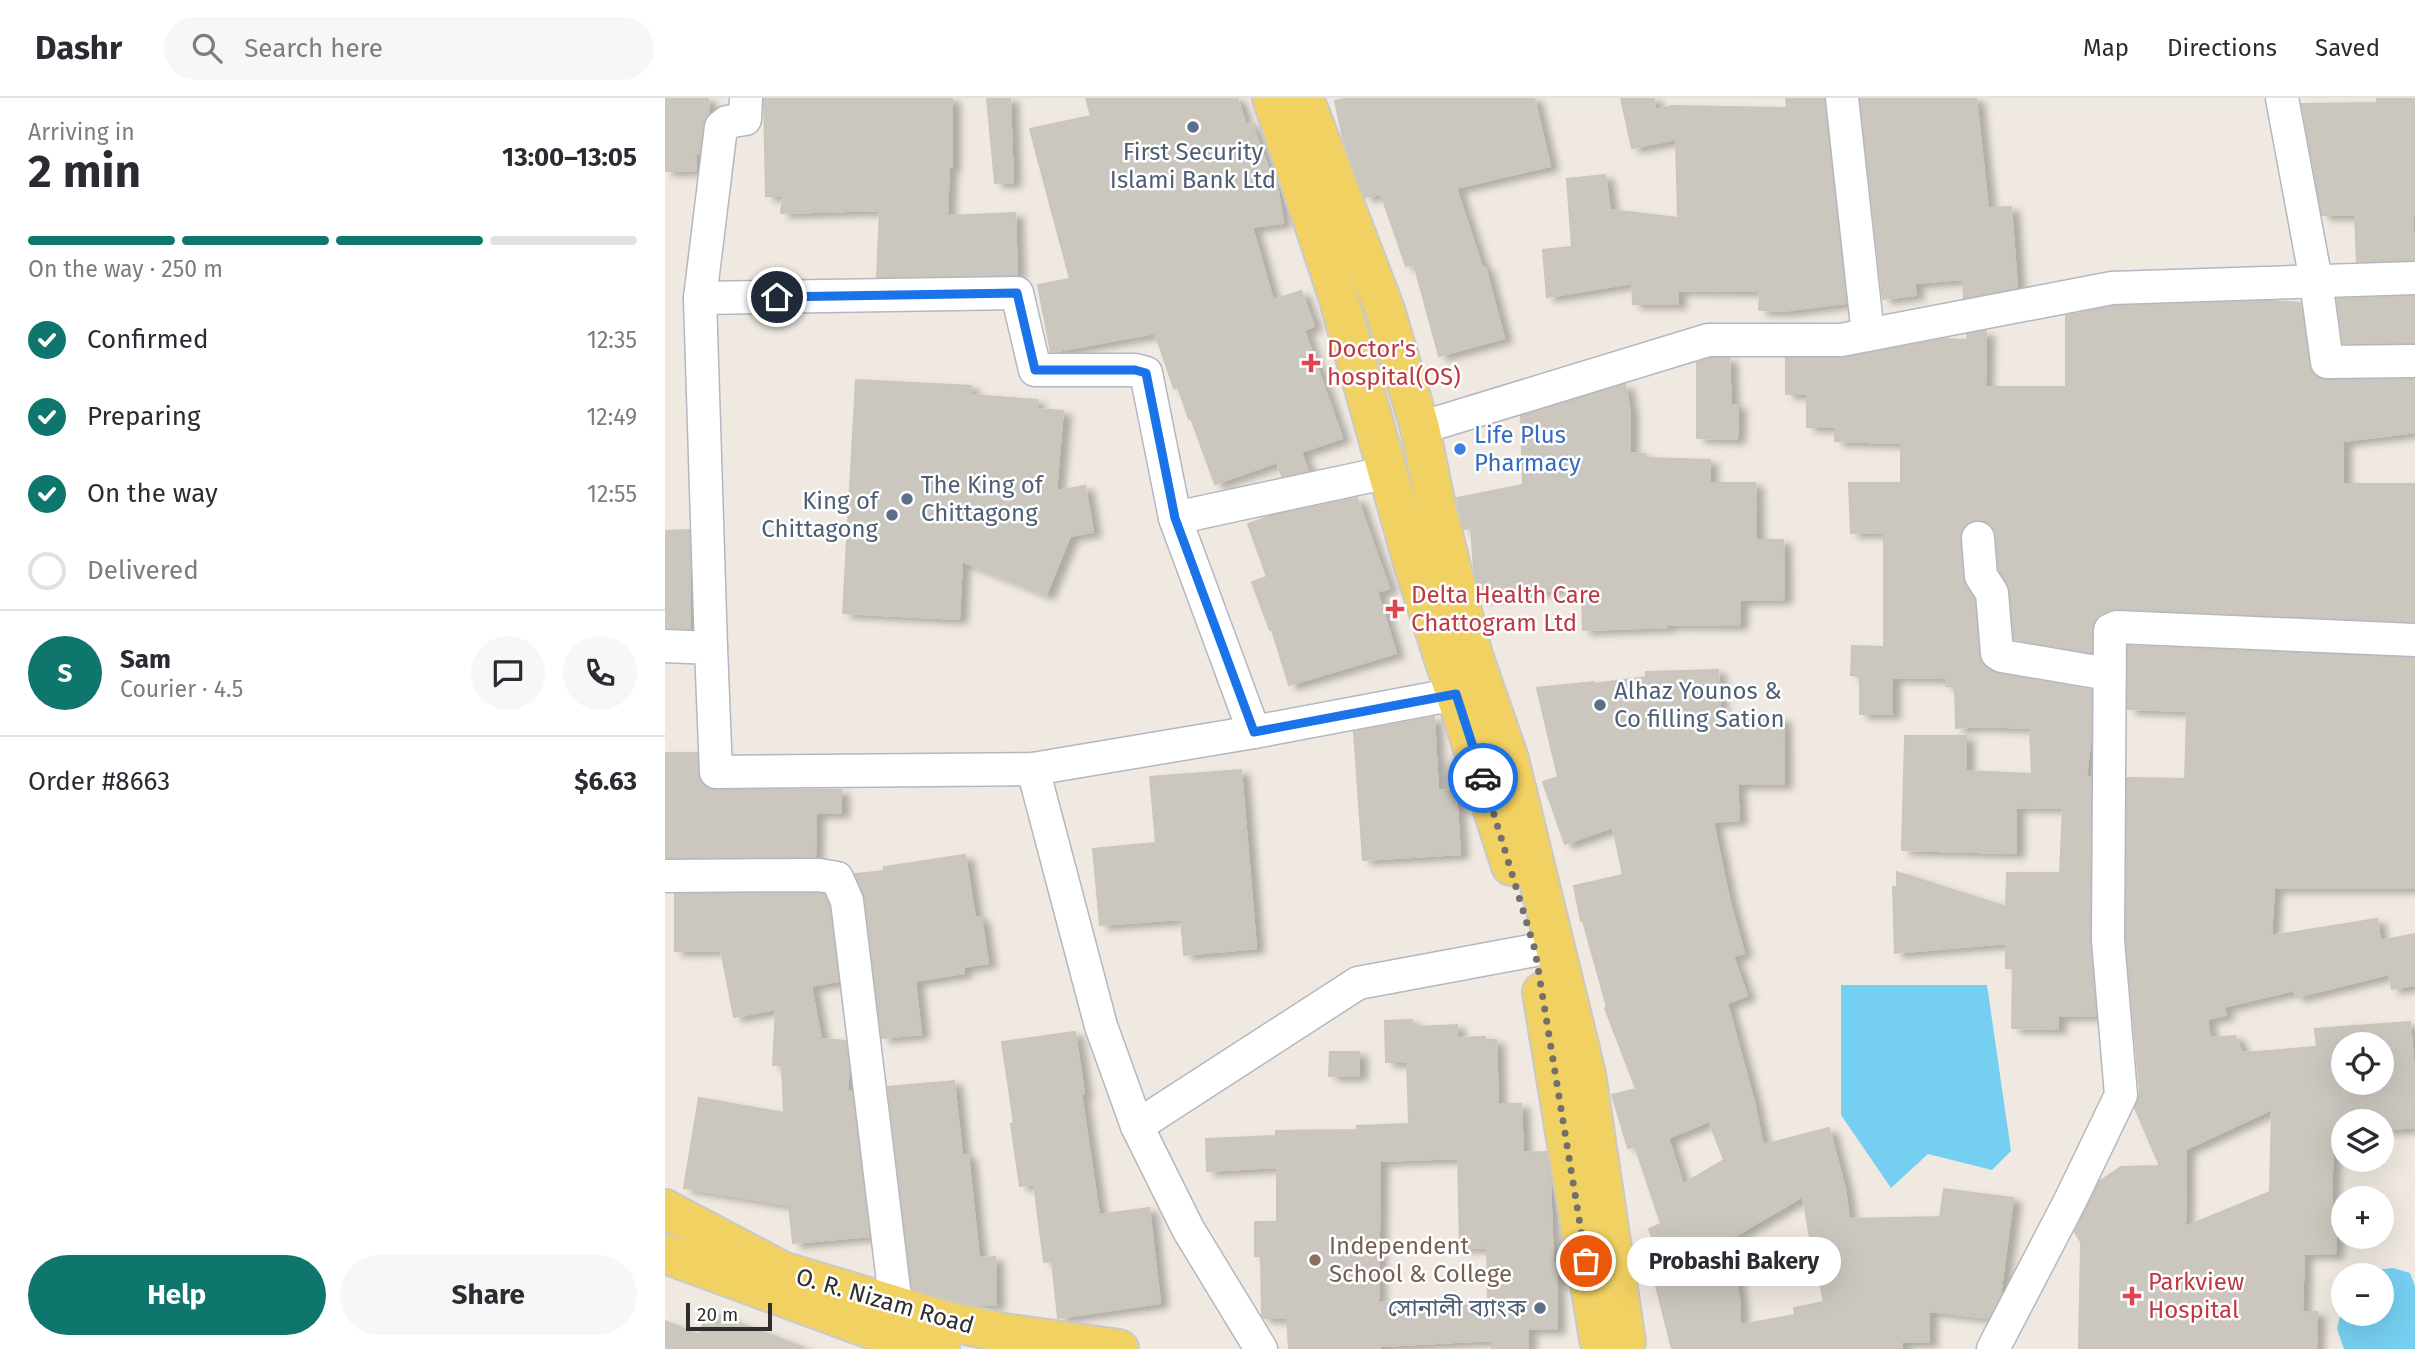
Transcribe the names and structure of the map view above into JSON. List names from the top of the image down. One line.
{"streets":{"main road":["O. R. Nizam Road"]},"places":{"other":["First Security Islami Bank Ltd","Life Plus Pharmacy","The King of Chittagong","King of Chittagong","Alhaz Younos & Co filling Sation","Independent School & College","Probashi Bakery","সোনালী ব্যাংক"],"health":["Doctor's hospital(OS)","Delta Health Care Chattogram Ltd","Parkview Hospital"]},"scale_bar":"20 m","page":{"header":"Dashr","search":"Search here","nav":["Map","Directions","Saved"],"heading":["2 min","Arriving in","13:00–13:05"],"panel":["Sam","Courier · 4.5","Order #8663","$6.63"],"bar":"On the way · 250 m","list":[["Confirmed","12:35"],["Preparing","12:49"],["On the way","12:55"],"Delivered"],"round":"S","map_buttons":["+","−"],"bubble":"Probashi Bakery","buttons":["Help","Share"],"scale":"20 m"}}
